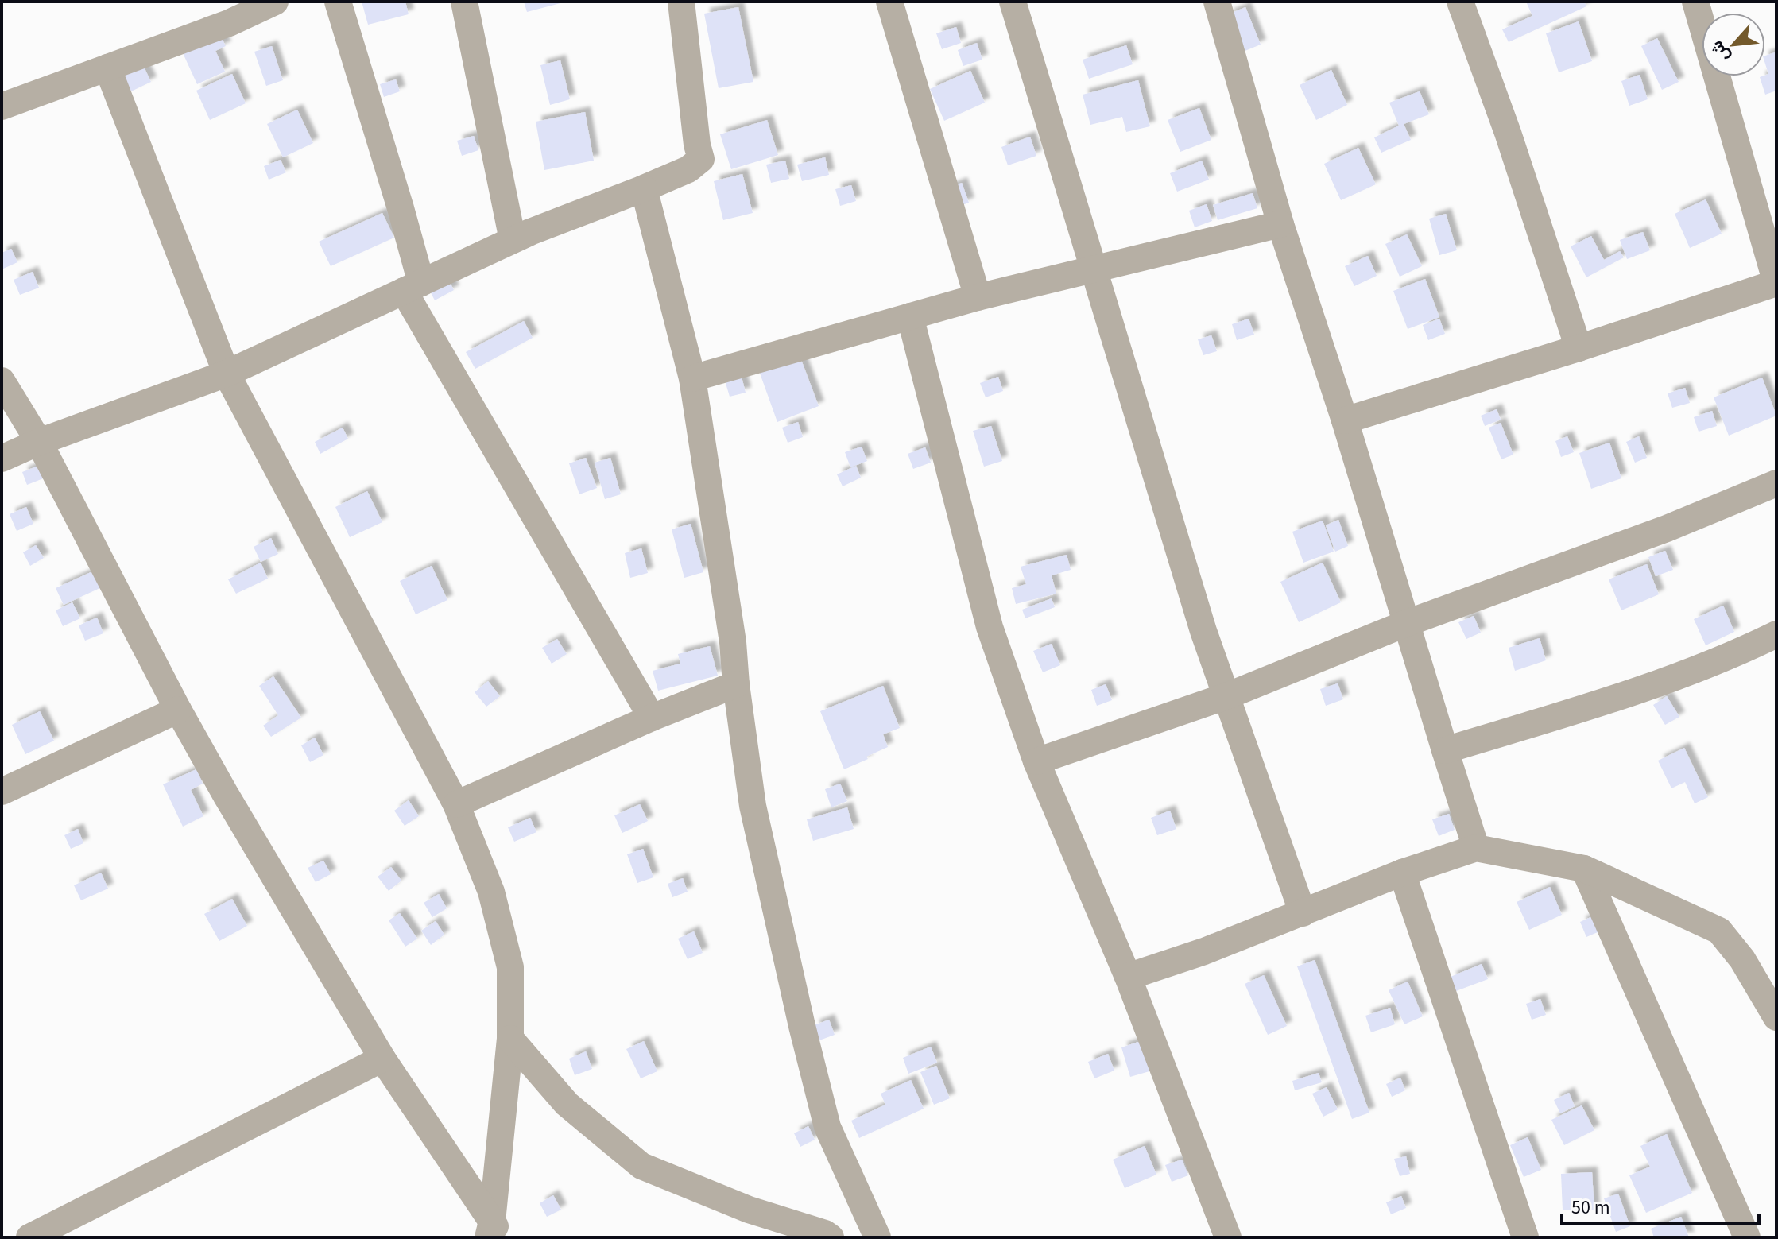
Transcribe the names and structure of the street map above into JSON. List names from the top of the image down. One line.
{"scale_bar":"50 m","north":"bottom left"}
